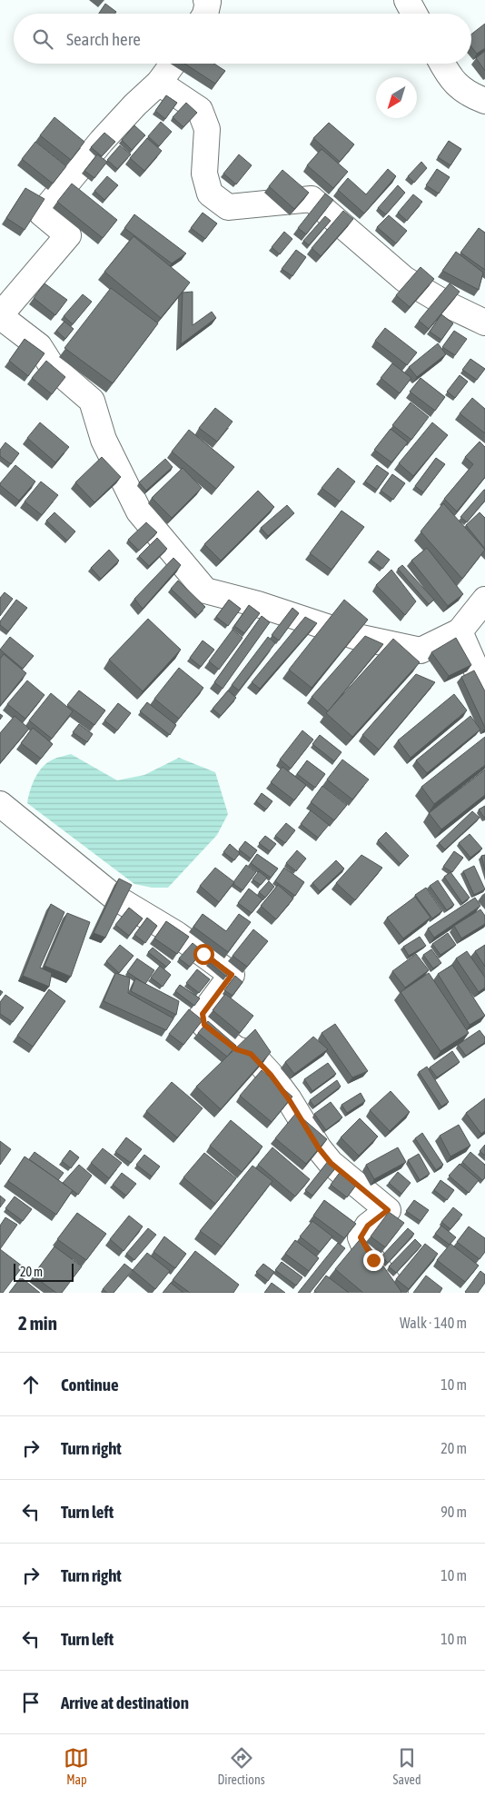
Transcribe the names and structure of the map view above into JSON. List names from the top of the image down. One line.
{"scale_bar":"20 m","north":"bottom left","page":{"search":"Search here","scale":"20 m","heading":["2 min","Walk · 140 m"],"list":[["Continue","10 m"],["Turn right","20 m"],["Turn left","90 m"],["Turn right","10 m"],["Turn left","10 m"],"Arrive at destination"],"nav":["Map","Directions","Saved"]}}
